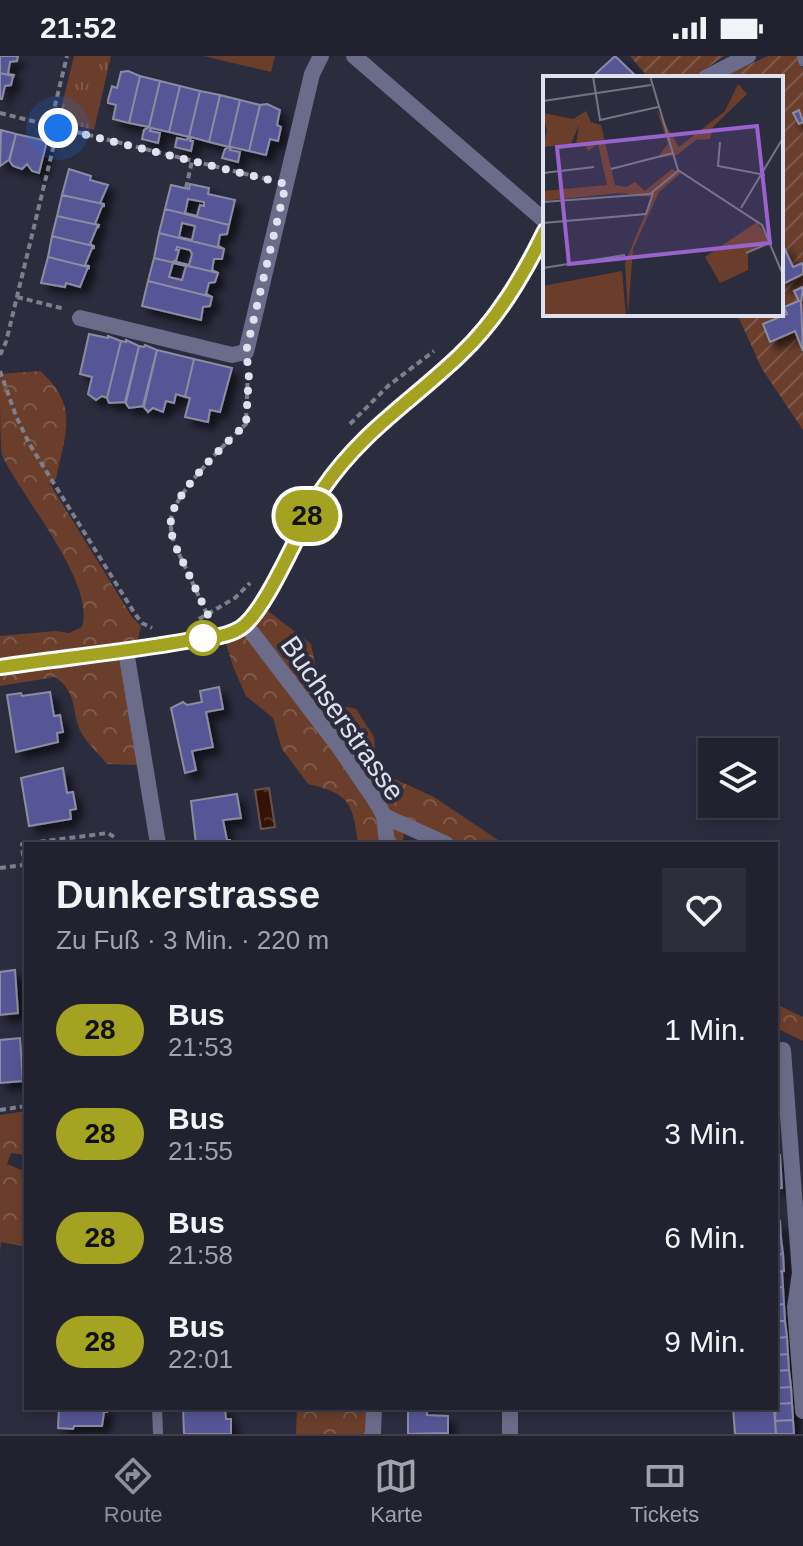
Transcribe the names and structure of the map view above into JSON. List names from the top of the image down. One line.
{"streets":{"street":["Buchserstrasse"]},"lines":["bus line 28"],"page":{"status":"21:52","on_map":"28","heading":["Dunkerstrasse","Zu Fuß · 3 Min. · 220 m"],"list":[{"mark":"28","name":"Bus","note":"21:53","value":"1 Min."},{"mark":"28","name":"Bus","note":"21:55","value":"3 Min."},{"mark":"28","name":"Bus","note":"21:58","value":"6 Min."},{"mark":"28","name":"Bus","note":"22:01","value":"9 Min."}],"tabs":["Route","Karte","Tickets"]}}
